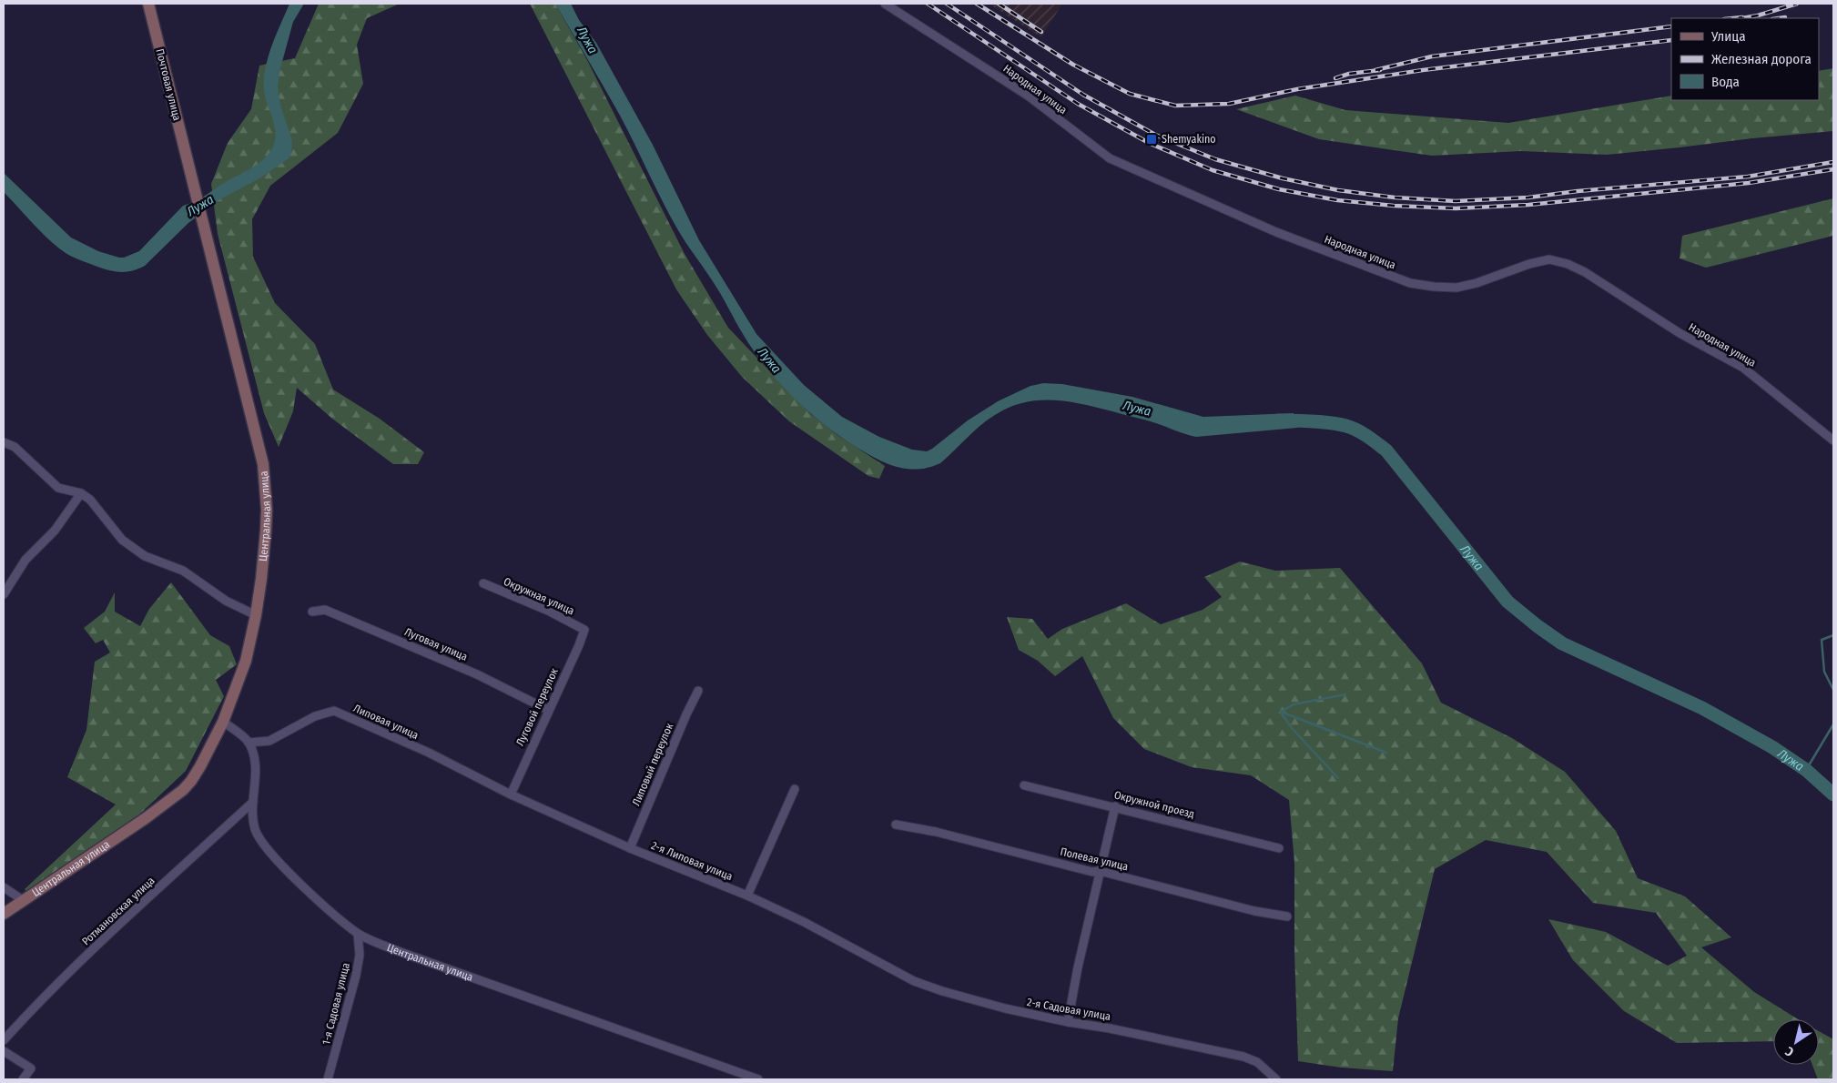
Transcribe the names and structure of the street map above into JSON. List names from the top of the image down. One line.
{"streets":{"street":["Почтовая улица","Народная улица","Центральная улица","Окружная улица","Луговая улица","Луговой переулок","Липовая улица","Липовый переулок","Окружной проезд","Полевая улица","2-я Липовая улица","Ротмановская улица","1-я Садовая улица","2-я Садовая улица"]},"crossings":[["Почтовая улица","Центральная улица"],["Центральная улица","Липовая улица"],["Центральная улица","Ротмановская улица"],["Центральная улица","1-я Садовая улица"],["Окружная улица","Луговой переулок"],["Луговая улица","Луговой переулок"],["Луговой переулок","Липовая улица"],["Луговой переулок","2-я Липовая улица"],["Липовая улица","2-я Липовая улица"],["Липовый переулок","2-я Липовая улица"],["2-я Липовая улица","2-я Садовая улица"]],"water":["Лужа"],"places":{"transit":["Shemyakino"]},"legend":["Улица","Железная дорога","Вода"],"north":"bottom left"}
